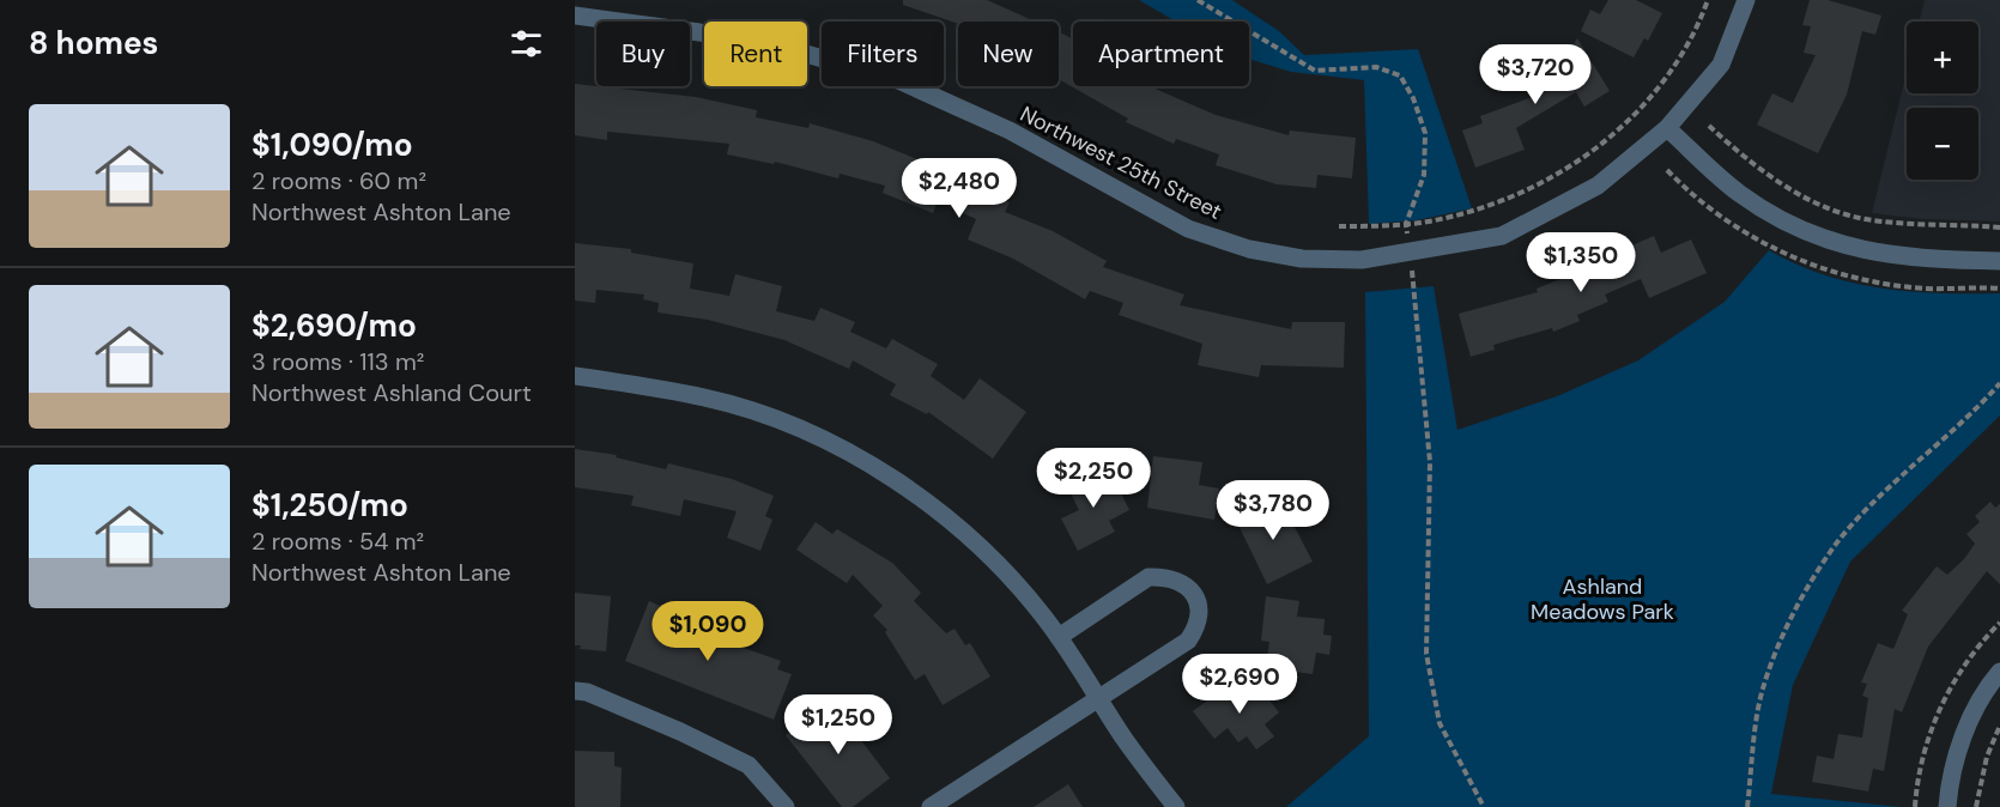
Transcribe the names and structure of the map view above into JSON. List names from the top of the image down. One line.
{"streets":{"street":["Northwest 25th Street"]},"parks":["Ashland Meadows Park"],"page":{"heading":"8 homes","map_buttons":["+","−"],"chip":["Buy","Rent","Filters","New","Apartment"],"price":["$3,720","$2,480","$1,350","$2,250","$3,780","$1,090","$2,690","$1,250"],"list":[{"name":"$1,090/mo","note":"2 rooms · 60 m² · Northwest Ashton Lane"},{"name":"$2,690/mo","note":"3 rooms · 113 m² · Northwest Ashland Court"},{"name":"$1,250/mo","note":"2 rooms · 54 m² · Northwest Ashton Lane"}]}}
